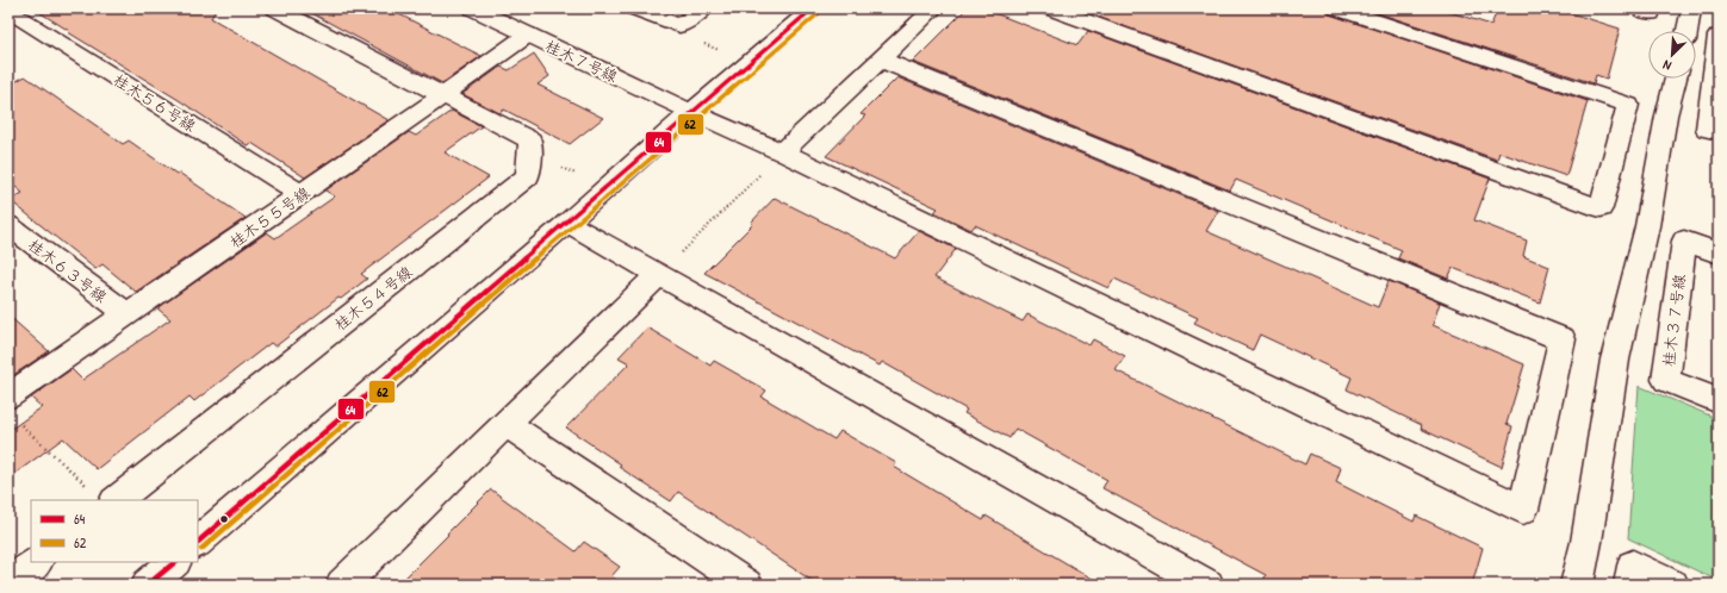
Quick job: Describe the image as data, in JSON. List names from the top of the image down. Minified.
{"streets":{"street":["桂木７号線","桂木５６号線","桂木５５号線","桂木６３号線","桂木５４号線","桂木３７号線"]},"crossings":[["桂木７号線","桂木５５号線"],["桂木５６号線","桂木５５号線"],["桂木５５号線","桂木６３号線"],["桂木５５号線","桂木５４号線"]],"lines":["transit line 64","transit line 62"],"legend":["64","62"],"north":"bottom left"}
